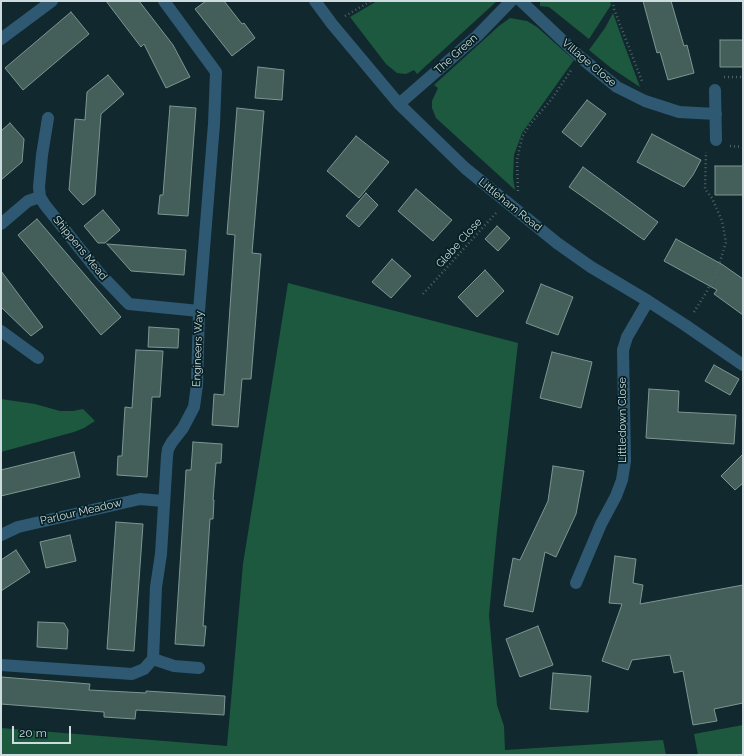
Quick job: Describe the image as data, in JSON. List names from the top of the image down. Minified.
{"streets":{"street":["The Green","Village Close","Littleham Road","Shippens Mead","Engineers Way","Littledown Close","Parlour Meadow"],"path":["Glebe Close"]},"crossings":[["The Green","Littleham Road"],["Village Close","Glebe Close"],["Littleham Road","Glebe Close"],["Littleham Road","Littledown Close"],["Shippens Mead","Engineers Way"],["Engineers Way","Parlour Meadow"]],"scale_bar":"20 m"}
